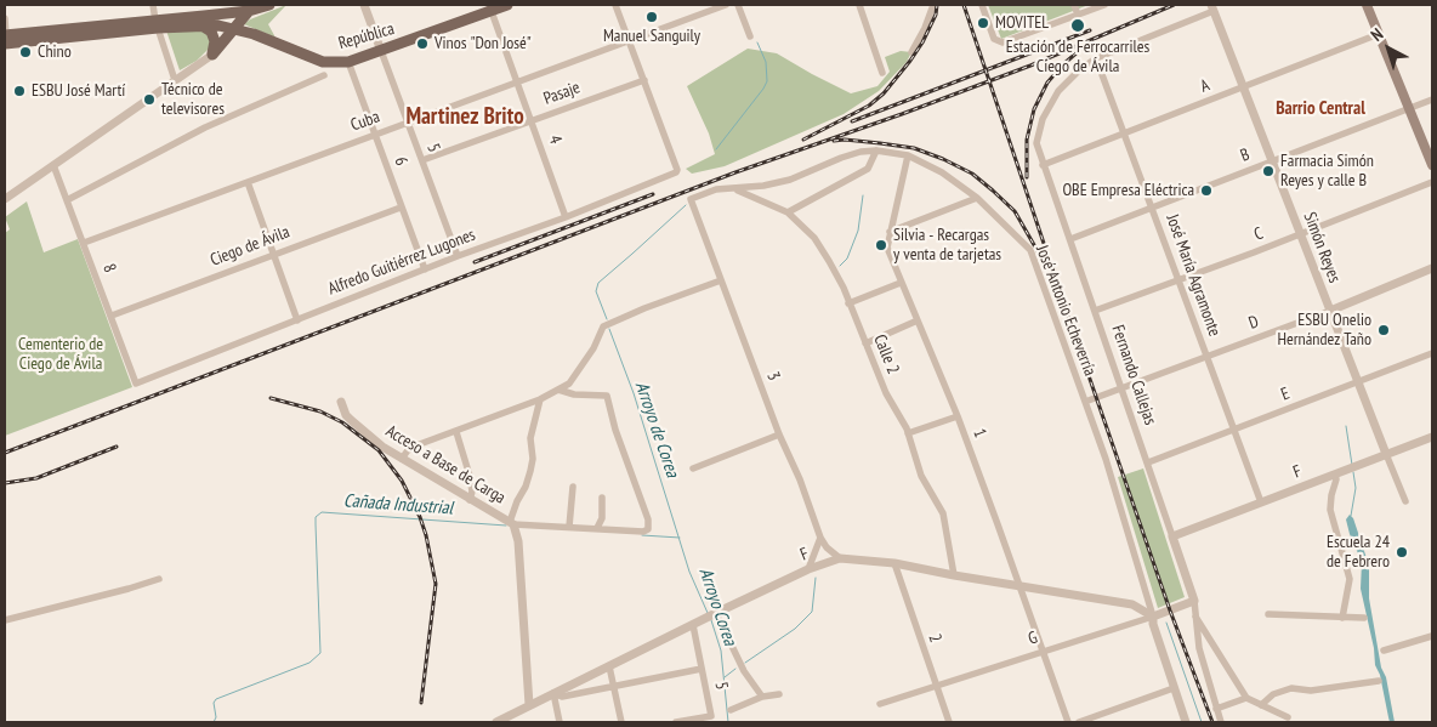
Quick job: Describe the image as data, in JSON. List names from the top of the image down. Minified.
{"streets":{"main road":["República"],"street":["A","Pasaje","Cuba","4","5","B","6","C","Ciego de Ávila","Simón Reyes","Alfredo Guitiérrez Lugones","8","José María Agramonte","José Antonio Echeverría","D","Calle 2","Fernando Callejas","3","E","1","Acceso a Base de Carga","F","2","G"]},"crossings":[["República","4"],["República","5"],["República","6"],["A","Simón Reyes"],["A","José María Agramonte"],["A","Fernando Callejas"],["Pasaje","4"],["Pasaje","5"],["Pasaje","Alfredo Guitiérrez Lugones"],["Cuba","4"],["Cuba","5"],["Cuba","6"],["Cuba","8"],["4","Alfredo Guitiérrez Lugones"],["5","Alfredo Guitiérrez Lugones"],["5","F"],["B","Simón Reyes"],["B","José María Agramonte"],["B","Fernando Callejas"],["6","Ciego de Ávila"],["6","Alfredo Guitiérrez Lugones"],["C","Simón Reyes"],["C","José María Agramonte"],["C","Fernando Callejas"],["Ciego de Ávila","8"],["Simón Reyes","D"],["Simón Reyes","Fernando Callejas"],["Simón Reyes","E"],["Simón Reyes","F"],["Alfredo Guitiérrez Lugones","8"],["José María Agramonte","D"],["José María Agramonte","Fernando Callejas"],["José María Agramonte","E"],["José María Agramonte","F"],["José Antonio Echeverría","D"],["José Antonio Echeverría","1"],["José Antonio Echeverría","F"],["José Antonio Echeverría","G"],["D","Fernando Callejas"],["Calle 2","3"],["Calle 2","F"],["Fernando Callejas","E"],["Fernando Callejas","F"],["Fernando Callejas","G"],["3","F"],["1","F"],["1","G"],["Acceso a Base de Carga","F"],["F","2"],["F","G"],["2","G"]],"districts":["Barrio Central","Martinez Brito"],"water":["Arroyo de Corea","Cañada Industrial","Arroyo Corea"],"parks":["Cementerio de Ciego de Ávila"],"places":["Manuel Sanguily","MOVITEL","Estación de Ferrocarriles Ciego de Ávila","Vinos \"Don José\"","Chino","ESBU José Martí","Técnico de televisores","Farmacia Simón Reyes y calle B","OBE Empresa Eléctrica","Silvia - Recargas y venta de tarjetas","ESBU Onelio Hernández Taño","Escuela 24 de Febrero"],"north":"top left"}
